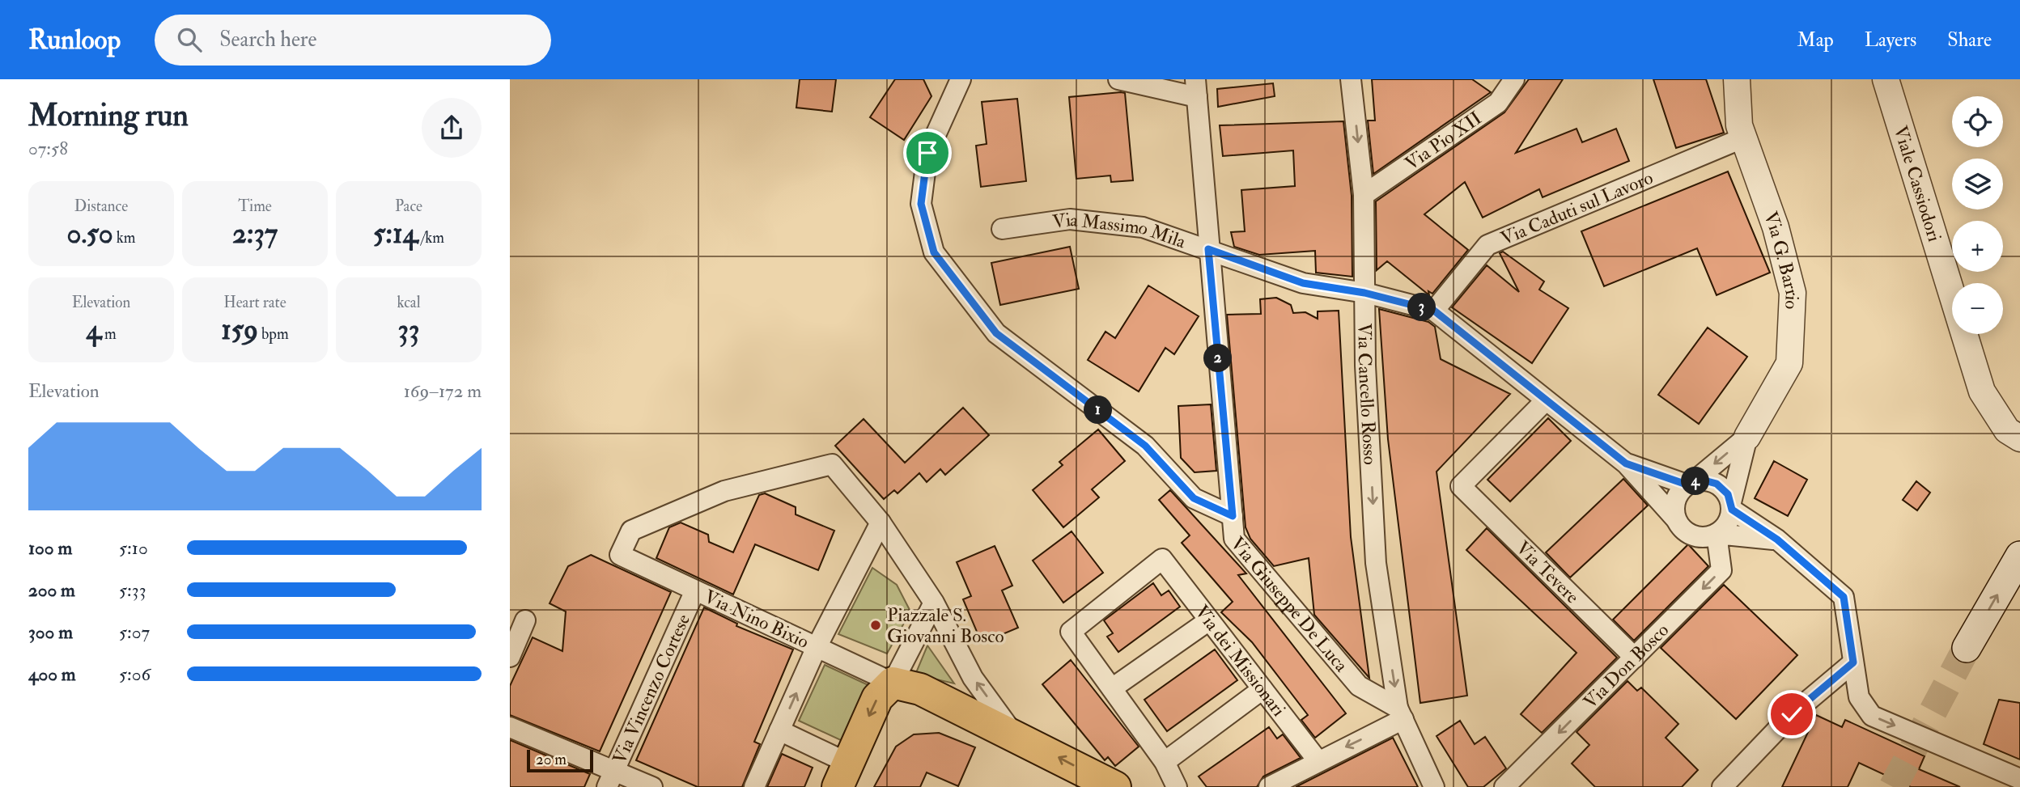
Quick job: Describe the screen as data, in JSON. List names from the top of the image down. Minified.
{"streets":{"street":["Via Pio XII","Viale Cassiodori","Via Caduti sul Lavoro","Via Massimo Mila","Via G. Barrio","Via Cancello Rosso","Via Tevere","Via Giuseppe De Luca","Via Nino Bixio","Via dei Missionari","Via Don Bosco","Via Vincenzo Cortese"]},"crossings":[["Via Pio XII","Via Cancello Rosso"],["Via Caduti sul Lavoro","Via Massimo Mila"],["Via Caduti sul Lavoro","Via G. Barrio"],["Via Massimo Mila","Via Cancello Rosso"],["Via Massimo Mila","Via Giuseppe De Luca"],["Via Cancello Rosso","Via Giuseppe De Luca"],["Via Tevere","Via Don Bosco"],["Via Nino Bixio","Via Vincenzo Cortese"]],"one_way":["Via Cancello Rosso"],"places":["Piazzale S. Giovanni Bosco"],"scale_bar":"20 m","page":{"header":"Runloop","search":"Search here","nav":["Map","Layers","Share"],"heading":["Morning run","07:58"],"map_buttons":["+","−"],"stats":[["Distance","0.50 km"],["Time","2:37"],["Pace","5:14 /km"],["Elevation","4 m"],["Heart rate","159 bpm"],["kcal","33"]],"pins":["3","2","1","4"],"chart":["Elevation","169–172 m"],"list":[{"name":"100 m","note":"5:10"},{"name":"200 m","note":"5:33"},{"name":"300 m","note":"5:07"},{"name":"400 m","note":"5:06"}],"scale":"20 m"}}
